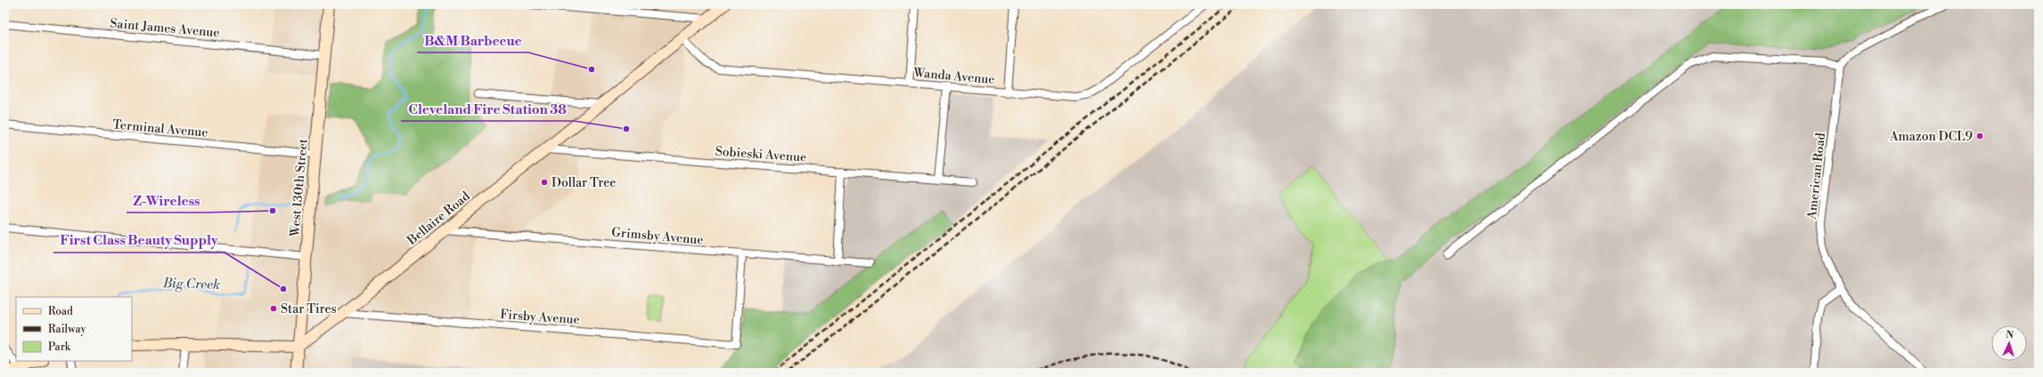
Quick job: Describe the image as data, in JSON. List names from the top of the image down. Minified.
{"streets":{"street":["Saint James Avenue","Wanda Avenue","Terminal Avenue","Sobieski Avenue","American Road","West 130th Street","Bellaire Road","Grimsby Avenue","Firsby Avenue"]},"crossings":[["Saint James Avenue","West 130th Street"],["Wanda Avenue","Bellaire Road"],["Terminal Avenue","West 130th Street"],["Sobieski Avenue","Bellaire Road"],["West 130th Street","Bellaire Road"],["Bellaire Road","Grimsby Avenue"],["Bellaire Road","Firsby Avenue"],["Grimsby Avenue","Firsby Avenue"]],"water":["Big Creek"],"places":["B&M Barbecue","Cleveland Fire Station 38","Amazon DCL9","Dollar Tree","Z-Wireless","First Class Beauty Supply","Star Tires"],"legend":["Road","Railway","Park"],"north":"top"}
